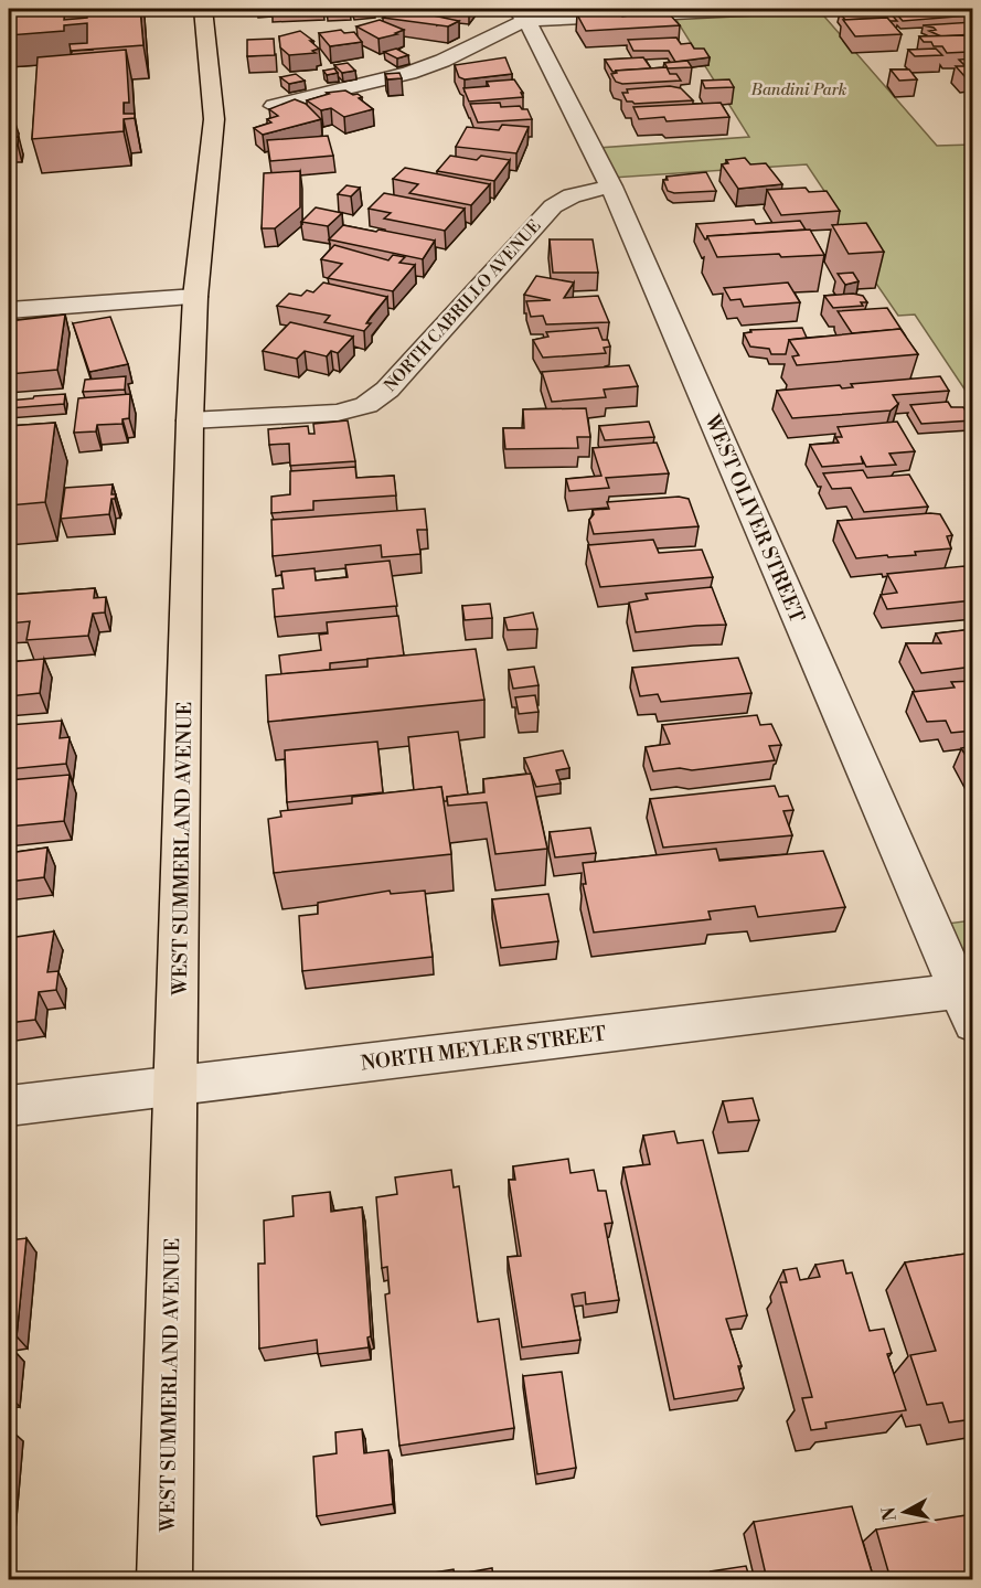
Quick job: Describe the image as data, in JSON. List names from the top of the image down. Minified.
{"streets":{"main road":["WEST SUMMERLAND AVENUE"],"street":["NORTH CABRILLO AVENUE","WEST OLIVER STREET","NORTH MEYLER STREET"]},"crossings":[["NORTH CABRILLO AVENUE","WEST OLIVER STREET"],["NORTH CABRILLO AVENUE","WEST SUMMERLAND AVENUE"],["WEST OLIVER STREET","NORTH MEYLER STREET"],["WEST SUMMERLAND AVENUE","NORTH MEYLER STREET"]],"parks":["Bandini Park"],"north":"left"}
